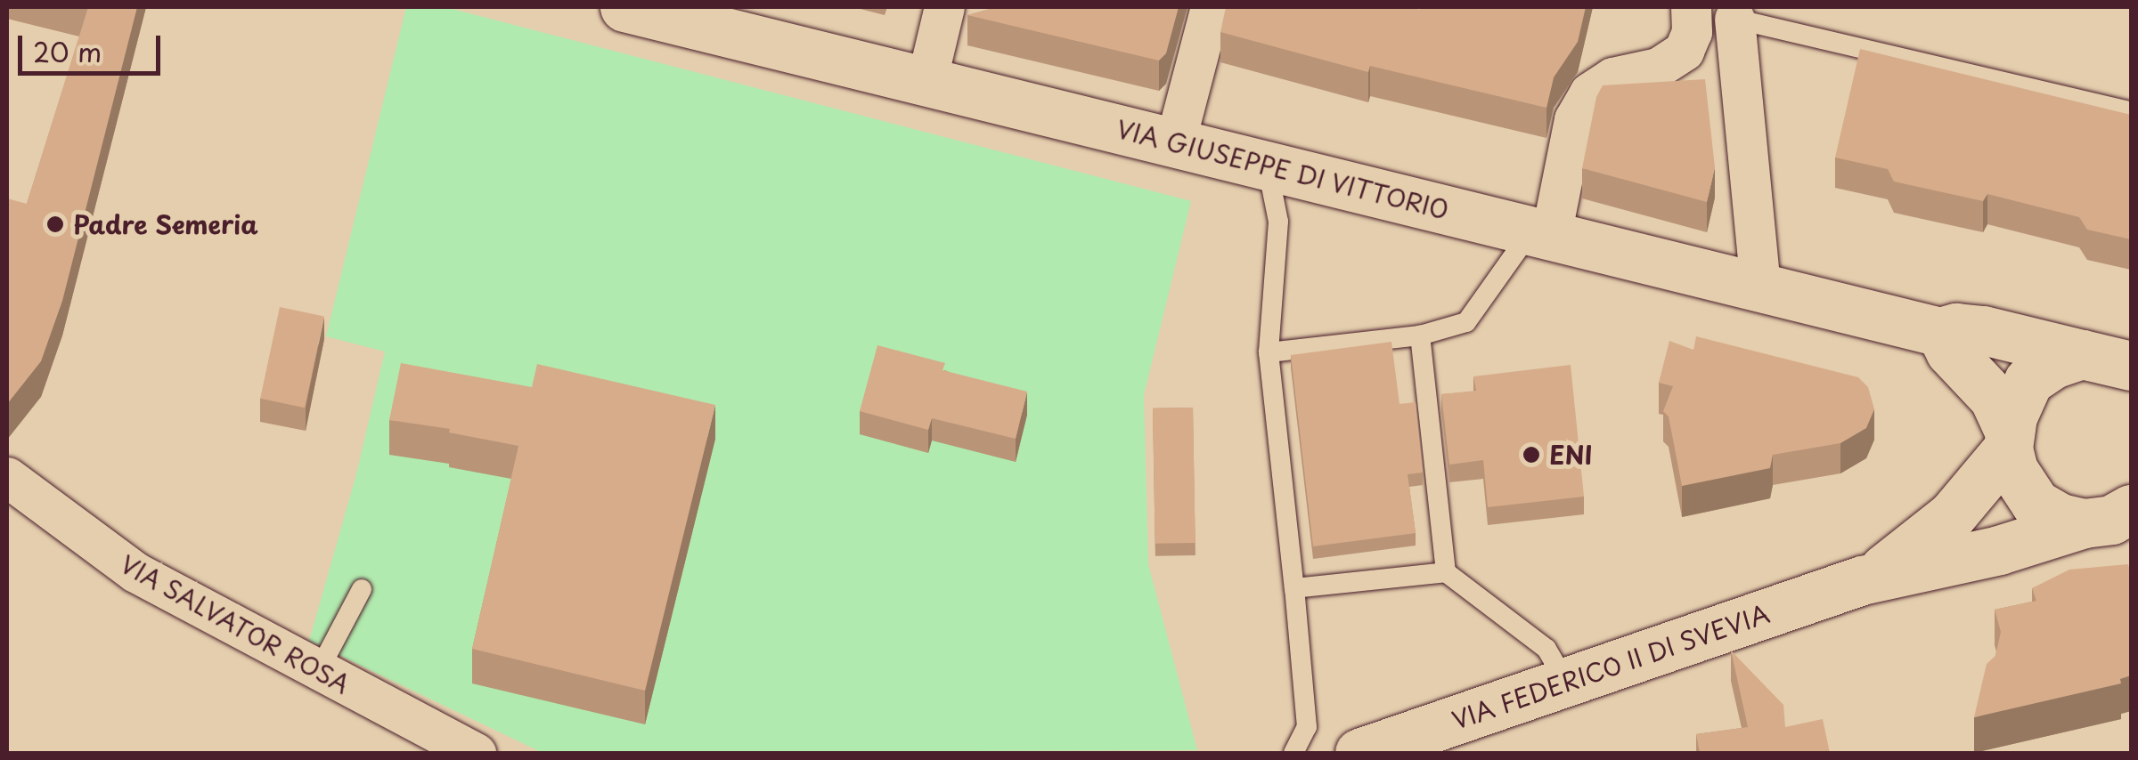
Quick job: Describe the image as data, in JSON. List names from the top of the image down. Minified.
{"streets":{"main road":["VIA GIUSEPPE DI VITTORIO","VIA FEDERICO II DI SVEVIA"],"street":["VIA SALVATOR ROSA"]},"crossings":[["VIA GIUSEPPE DI VITTORIO","VIA FEDERICO II DI SVEVIA"]],"places":["Padre Semeria","ENI"],"scale_bar":"20 m"}
